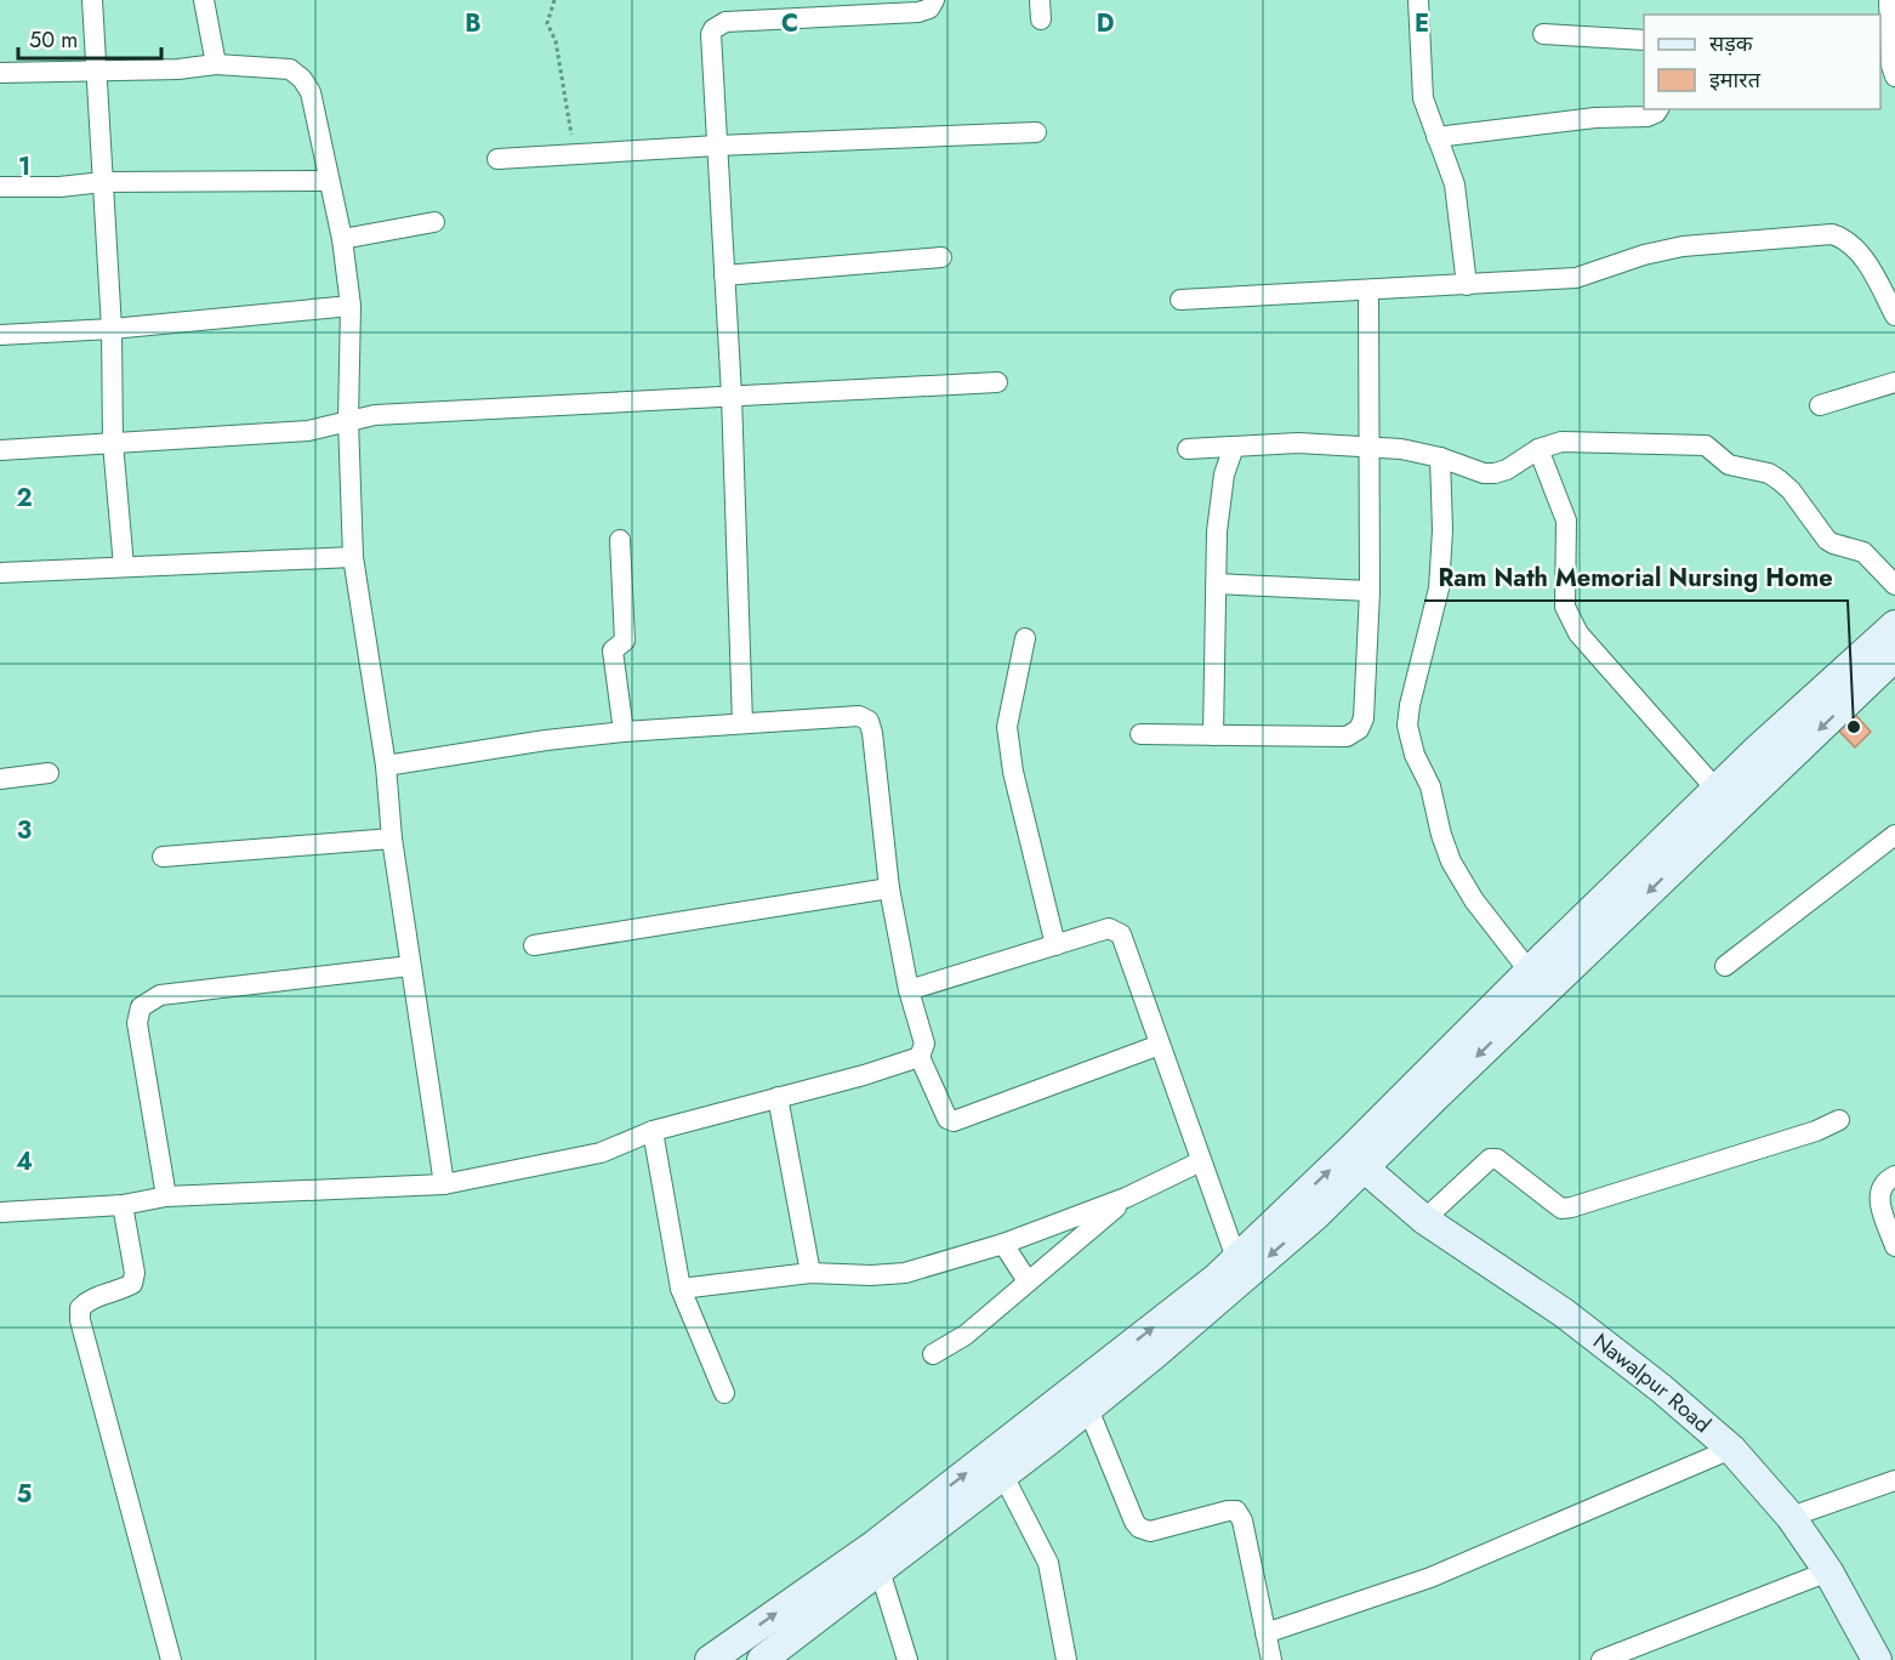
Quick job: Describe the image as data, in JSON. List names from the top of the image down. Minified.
{"streets":{"street":["Nawalpur Road"]},"places":["Ram Nath Memorial Nursing Home"],"legend":["सड़क","इमारत"],"scale_bar":"50 m","grid":{"columns":["B","C","D","E"],"rows":["1","2","3","4","5"]}}
